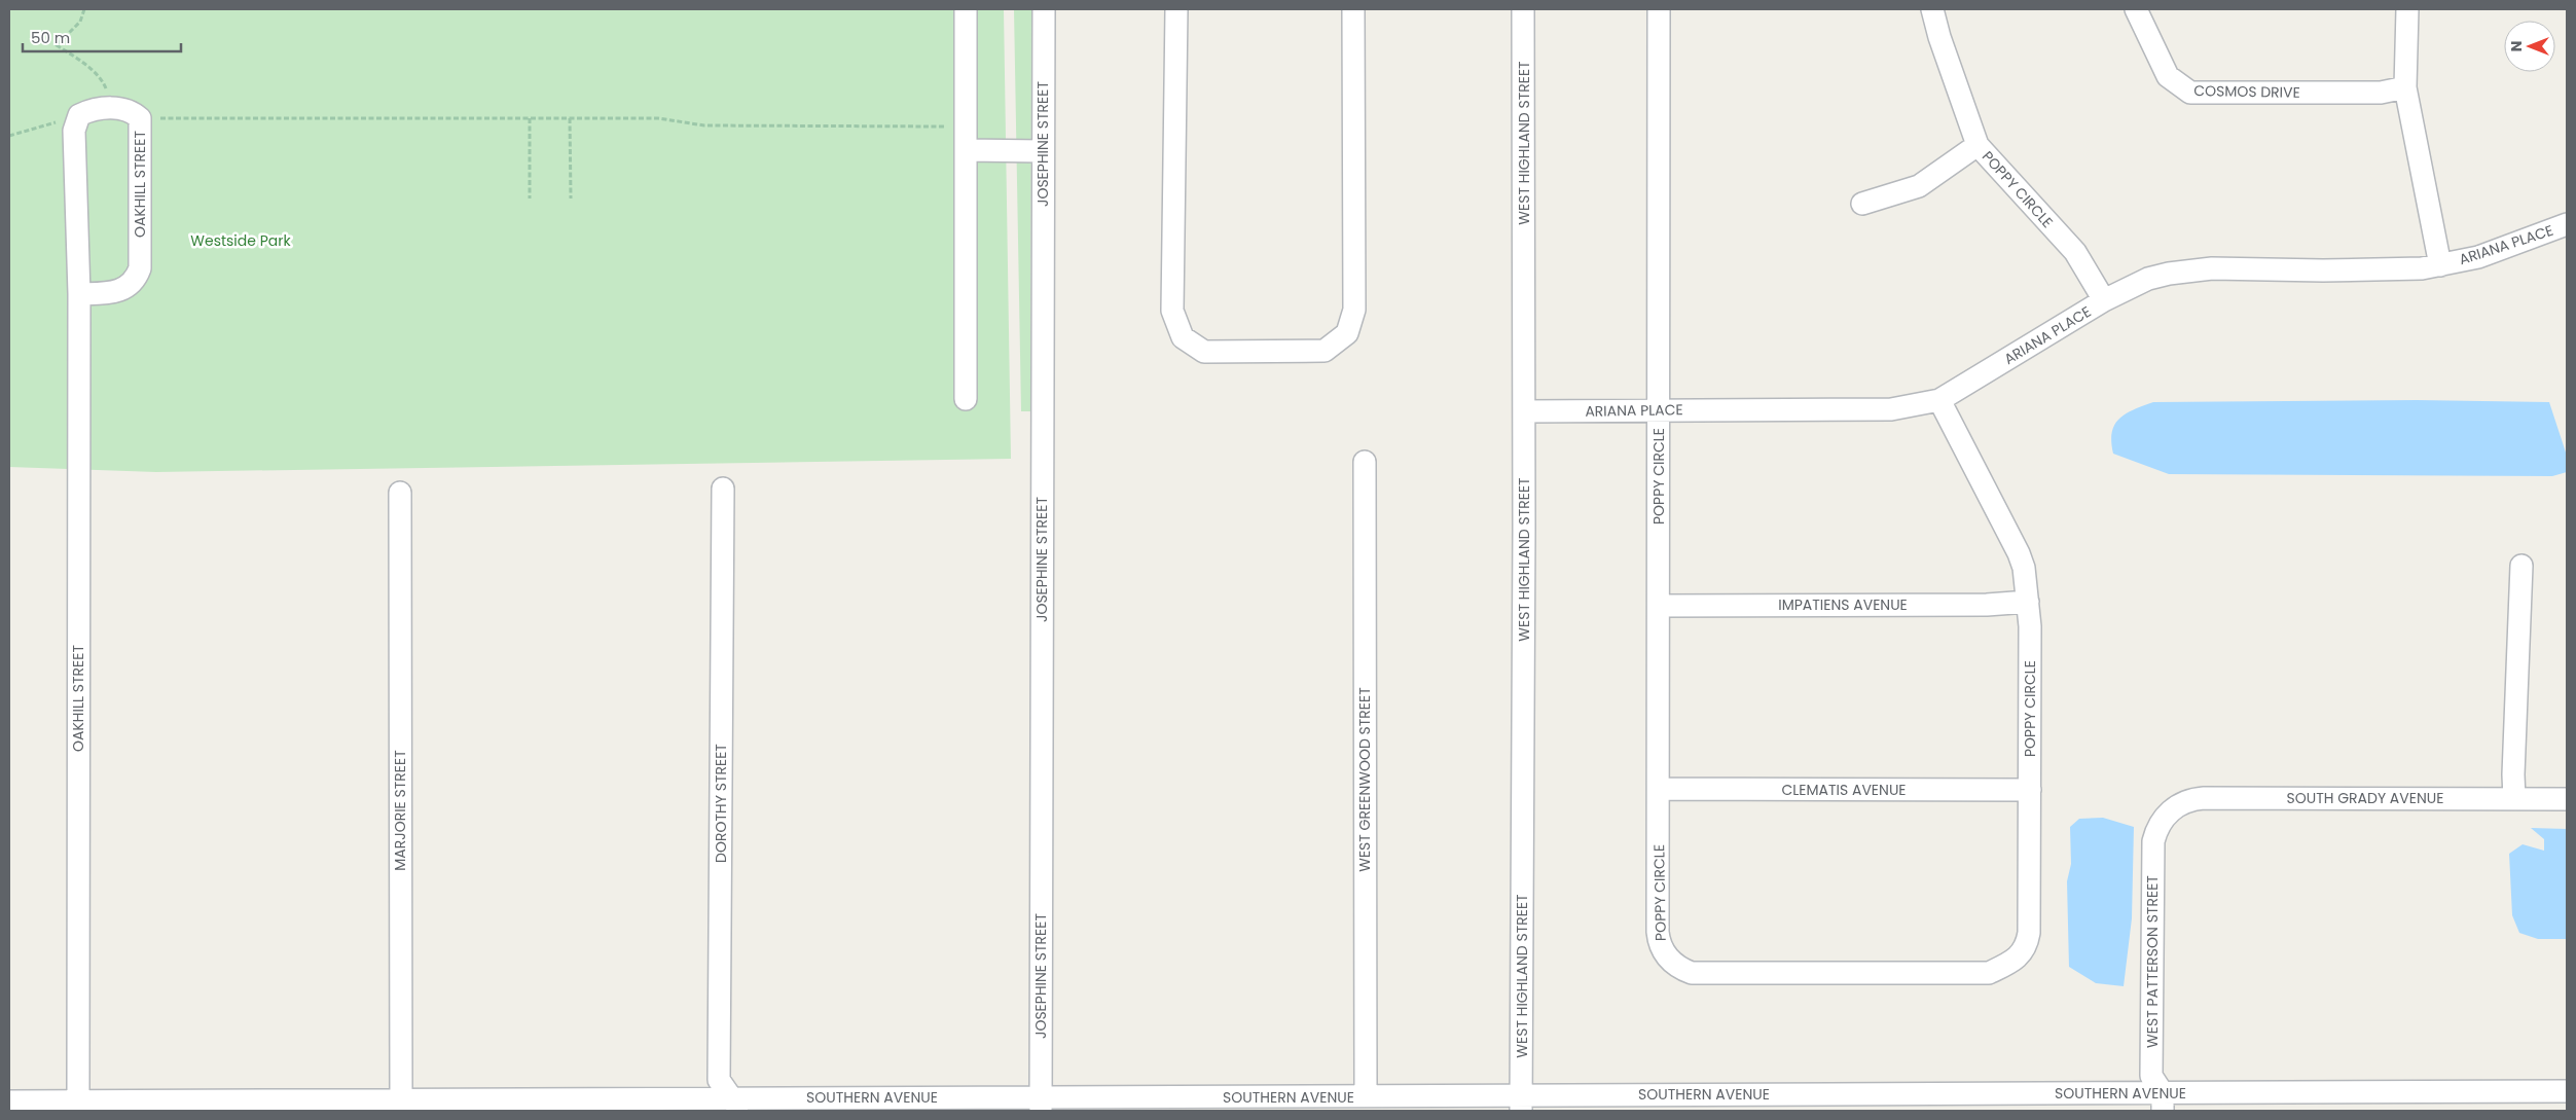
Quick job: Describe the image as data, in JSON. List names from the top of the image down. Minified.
{"streets":{"street":["COSMOS DRIVE","WEST HIGHLAND STREET","JOSEPHINE STREET","OAKHILL STREET","POPPY CIRCLE","ARIANA PLACE","IMPATIENS AVENUE","WEST GREENWOOD STREET","CLEMATIS AVENUE","SOUTH GRADY AVENUE","DOROTHY STREET","MARJORIE STREET","WEST PATTERSON STREET","SOUTHERN AVENUE"]},"crossings":[["WEST HIGHLAND STREET","ARIANA PLACE"],["WEST HIGHLAND STREET","SOUTHERN AVENUE"],["JOSEPHINE STREET","SOUTHERN AVENUE"],["OAKHILL STREET","SOUTHERN AVENUE"],["POPPY CIRCLE","ARIANA PLACE"],["POPPY CIRCLE","IMPATIENS AVENUE"],["POPPY CIRCLE","CLEMATIS AVENUE"],["WEST GREENWOOD STREET","SOUTHERN AVENUE"],["SOUTH GRADY AVENUE","WEST PATTERSON STREET"],["DOROTHY STREET","SOUTHERN AVENUE"],["MARJORIE STREET","SOUTHERN AVENUE"],["WEST PATTERSON STREET","SOUTHERN AVENUE"]],"parks":["Westside Park"],"scale_bar":"50 m","north":"left"}
